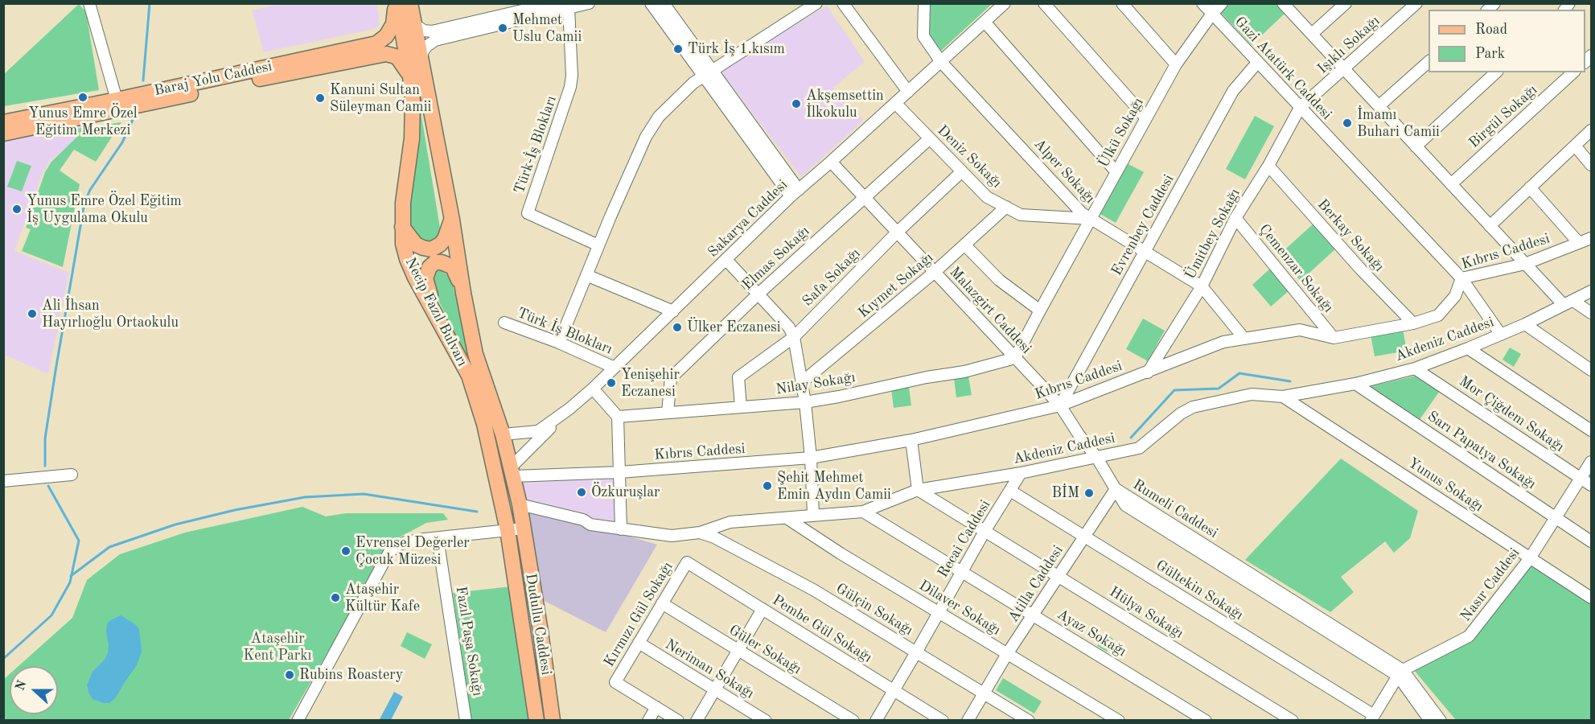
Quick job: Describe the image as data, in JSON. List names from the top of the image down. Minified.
{"streets":{"main road":["Baraj Yolu Caddesi","Necip Fazıl Bulvarı","Dudullu Caddesi"],"street":["Işıklı Sokağı","Gazi Atatürk Caddesi","Birgül Sokağı","Ülkü Sokağı","Türk-İş Blokları","Deniz Sokağı","Alper Sokağı","Sakarya Caddesi","Evrenbey Caddesi","Ümitbey Sokağı","Berkay Sokağı","Kıbrıs Caddesi","Elmas Sokağı","Çemenzar Sokağı","Safa Sokağı","Kıymet Sokağı","Malazgirt Caddesi","Türk İş Blokları","Akdeniz Caddesi","Nilay Sokağı","Mor Çiğdem Sokağı","Sarı Papatya Sokağı","Yunus Sokağı","Rumeli Caddesi","Recai Caddesi","Atilla Caddesi","Nasır Caddesi","Gültekin Sokağı","Dilaver Sokağı","Gülçin Sokağı","Hülya Sokağı","Kırmızı Gül Sokağı","Pembe Gül Sokağı","Ayaz Sokağı","Fazıl Paşa Sokağı","Güler Sokağı","Neriman Sokağı"]},"crossings":[["Işıklı Sokağı","Gazi Atatürk Caddesi"],["Işıklı Sokağı","Ümitbey Sokağı"],["Gazi Atatürk Caddesi","Ülkü Sokağı"],["Gazi Atatürk Caddesi","Evrenbey Caddesi"],["Gazi Atatürk Caddesi","Ümitbey Sokağı"],["Gazi Atatürk Caddesi","Kıbrıs Caddesi"],["Gazi Atatürk Caddesi","Akdeniz Caddesi"],["Baraj Yolu Caddesi","Necip Fazıl Bulvarı"],["Ülkü Sokağı","Deniz Sokağı"],["Ülkü Sokağı","Alper Sokağı"],["Ülkü Sokağı","Malazgirt Caddesi"],["Ülkü Sokağı","Nilay Sokağı"],["Deniz Sokağı","Alper Sokağı"],["Deniz Sokağı","Sakarya Caddesi"],["Deniz Sokağı","Elmas Sokağı"],["Deniz Sokağı","Safa Sokağı"],["Deniz Sokağı","Kıymet Sokağı"],["Alper Sokağı","Sakarya Caddesi"],["Alper Sokağı","Evrenbey Caddesi"],["Alper Sokağı","Ümitbey Sokağı"],["Alper Sokağı","Kıbrıs Caddesi"],["Sakarya Caddesi","Malazgirt Caddesi"],["Sakarya Caddesi","Necip Fazıl Bulvarı"],["Sakarya Caddesi","Türk İş Blokları"],["Evrenbey Caddesi","Kıbrıs Caddesi"],["Evrenbey Caddesi","Malazgirt Caddesi"],["Ümitbey Sokağı","Berkay Sokağı"],["Ümitbey Sokağı","Kıbrıs Caddesi"],["Ümitbey Sokağı","Çemenzar Sokağı"],["Berkay Sokağı","Kıbrıs Caddesi"],["Kıbrıs Caddesi","Çemenzar Sokağı"],["Kıbrıs Caddesi","Malazgirt Caddesi"],["Kıbrıs Caddesi","Necip Fazıl Bulvarı"],["Elmas Sokağı","Malazgirt Caddesi"],["Elmas Sokağı","Nilay Sokağı"],["Safa Sokağı","Malazgirt Caddesi"],["Safa Sokağı","Nilay Sokağı"],["Kıymet Sokağı","Malazgirt Caddesi"],["Malazgirt Caddesi","Akdeniz Caddesi"],["Malazgirt Caddesi","Nilay Sokağı"],["Malazgirt Caddesi","Rumeli Caddesi"],["Malazgirt Caddesi","Atilla Caddesi"],["Necip Fazıl Bulvarı","Akdeniz Caddesi"],["Necip Fazıl Bulvarı","Dudullu Caddesi"],["Akdeniz Caddesi","Mor Çiğdem Sokağı"],["Akdeniz Caddesi","Sarı Papatya Sokağı"],["Akdeniz Caddesi","Yunus Sokağı"],["Akdeniz Caddesi","Recai Caddesi"],["Akdeniz Caddesi","Dilaver Sokağı"],["Akdeniz Caddesi","Gülçin Sokağı"],["Mor Çiğdem Sokağı","Nasır Caddesi"],["Sarı Papatya Sokağı","Nasır Caddesi"],["Yunus Sokağı","Nasır Caddesi"],["Rumeli Caddesi","Atilla Caddesi"],["Rumeli Caddesi","Nasır Caddesi"],["Recai Caddesi","Gültekin Sokağı"],["Recai Caddesi","Dilaver Sokağı"],["Recai Caddesi","Gülçin Sokağı"],["Recai Caddesi","Hülya Sokağı"],["Recai Caddesi","Pembe Gül Sokağı"],["Recai Caddesi","Ayaz Sokağı"],["Atilla Caddesi","Gültekin Sokağı"],["Atilla Caddesi","Dilaver Sokağı"],["Atilla Caddesi","Gülçin Sokağı"],["Atilla Caddesi","Hülya Sokağı"],["Atilla Caddesi","Ayaz Sokağı"],["Kırmızı Gül Sokağı","Pembe Gül Sokağı"],["Kırmızı Gül Sokağı","Güler Sokağı"],["Kırmızı Gül Sokağı","Neriman Sokağı"]],"parks":["Ataşehir Kent Parkı"],"places":["Mehmet Uslu Camii","Türk İş 1.kısım","Yunus Emre Özel Eğitim Merkezi","Kanuni Sultan Süleyman Camii","Akşemsettin İlkokulu","İmamı Buhari Camii","Yunus Emre Özel Eğitim İş Uygulama Okulu","Ali İhsan Hayırlıoğlu Ortaokulu","Ülker Eczanesi","Yenişehir Eczanesi","Şehit Mehmet Emin Aydın Camii","Özkuruşlar","BİM","Evrensel Değerler Çocuk Müzesi","Ataşehir Kültür Kafe","Rubins Roastery"],"legend":["Road","Park"],"north":"left"}
